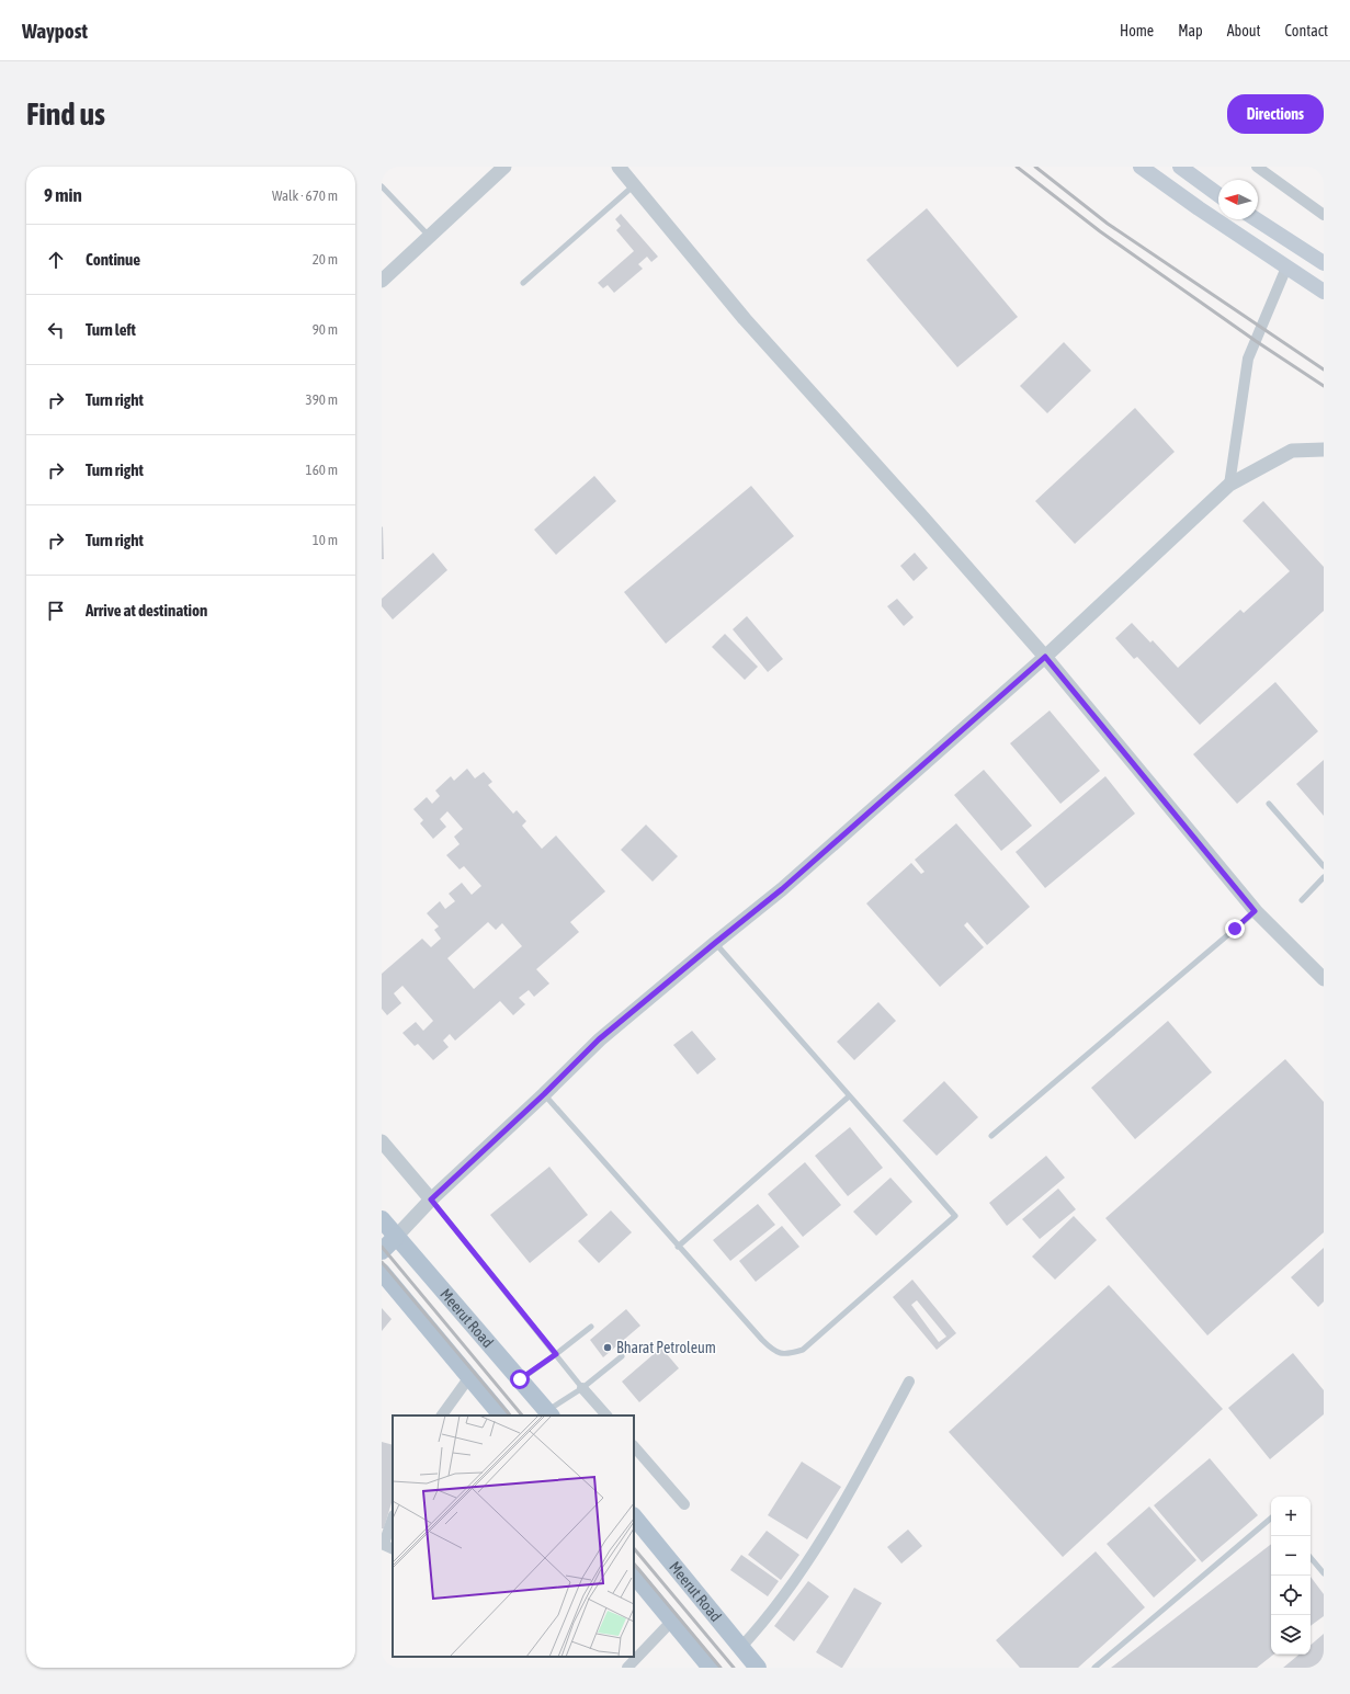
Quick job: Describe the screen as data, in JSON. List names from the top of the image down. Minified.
{"streets":{"main road":["Meerut Road"]},"places":["Bharat Petroleum"],"north":"left","page":{"header":"Waypost","nav":["Home","Map","About","Contact"],"buttons":"Directions","title":"Find us","heading":["9 min","Walk · 670 m"],"list":[["Continue","20 m"],["Turn left","90 m"],["Turn right","390 m"],["Turn right","160 m"],["Turn right","10 m"],"Arrive at destination"],"map_buttons":["+","−"]}}
